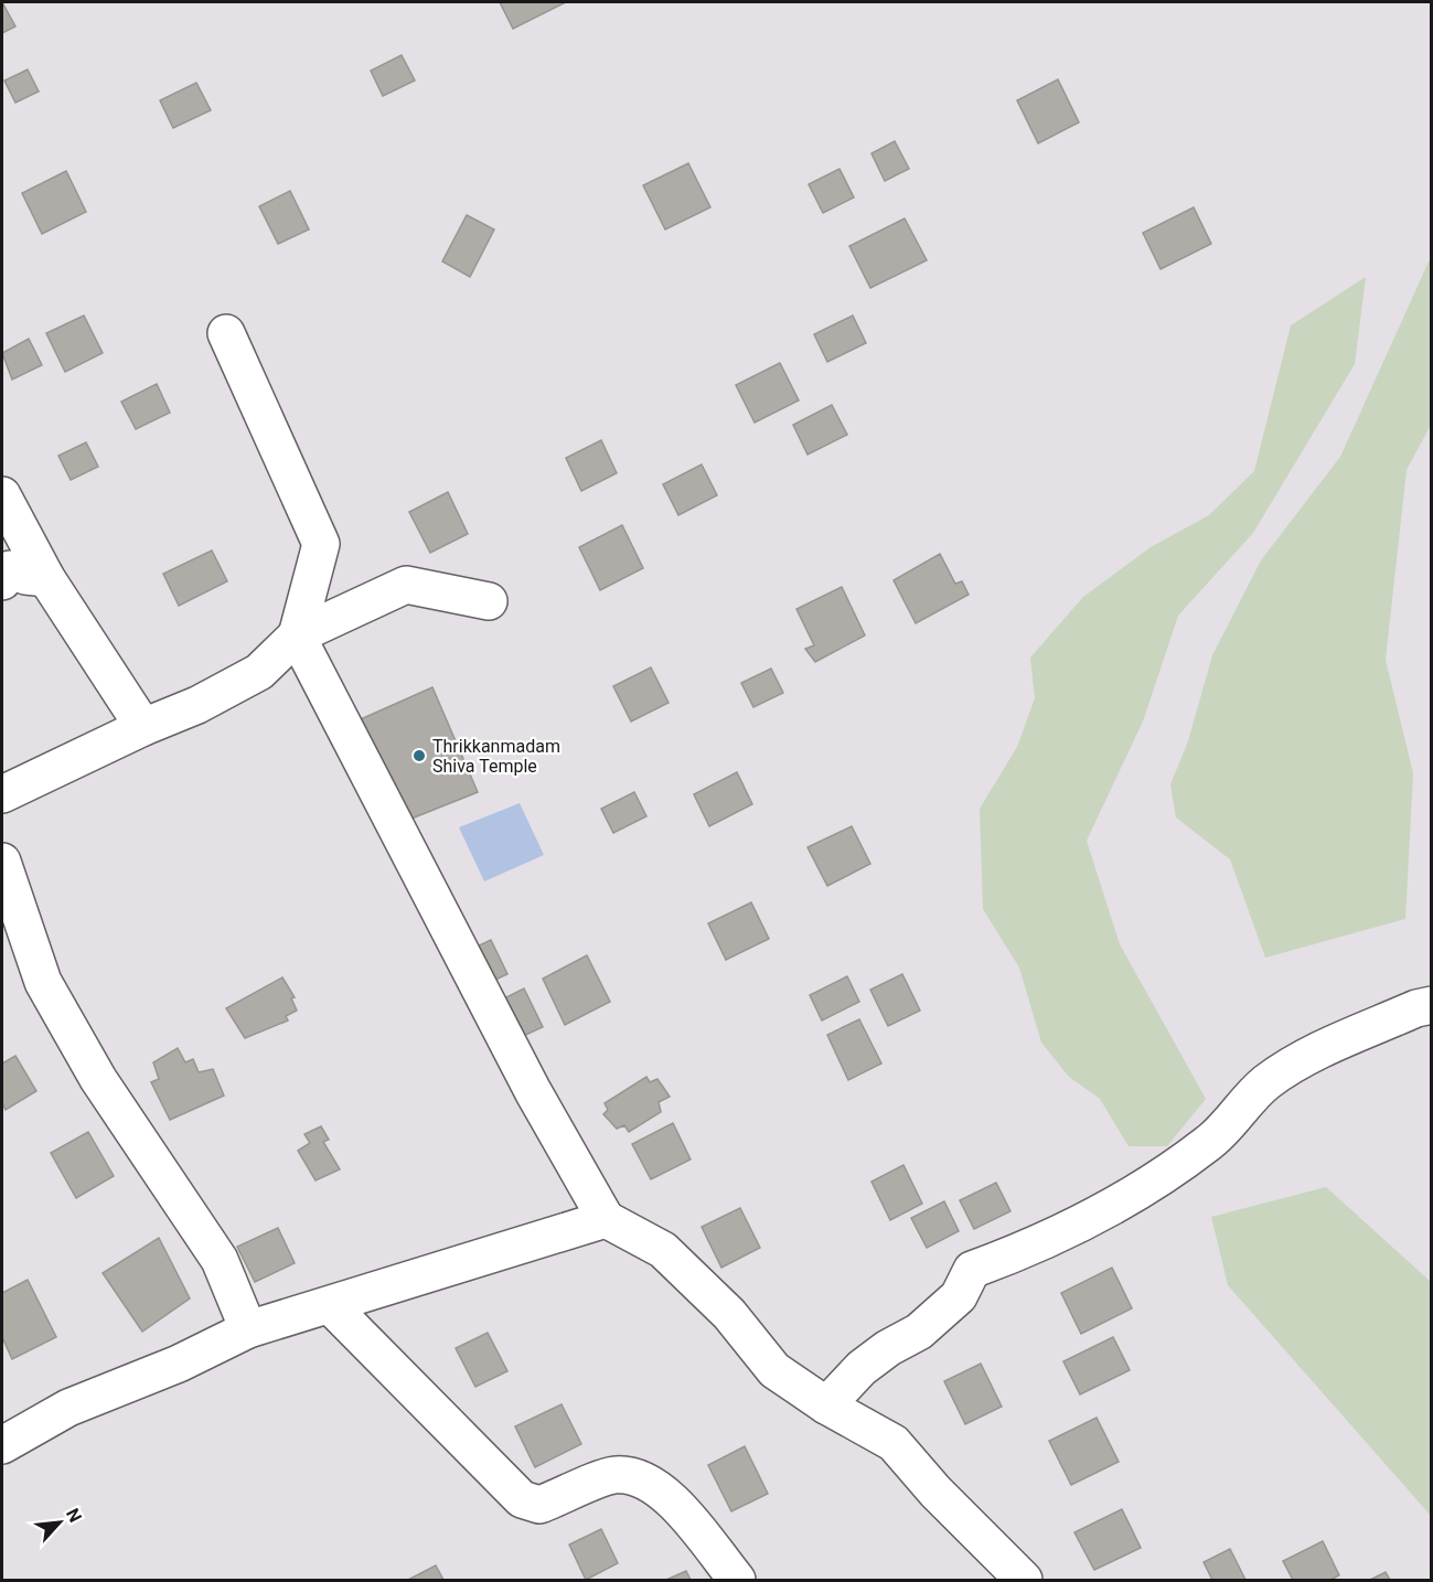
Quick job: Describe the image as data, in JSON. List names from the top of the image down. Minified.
{"places":["Thrikkanmadam Shiva Temple"],"north":"top right"}
